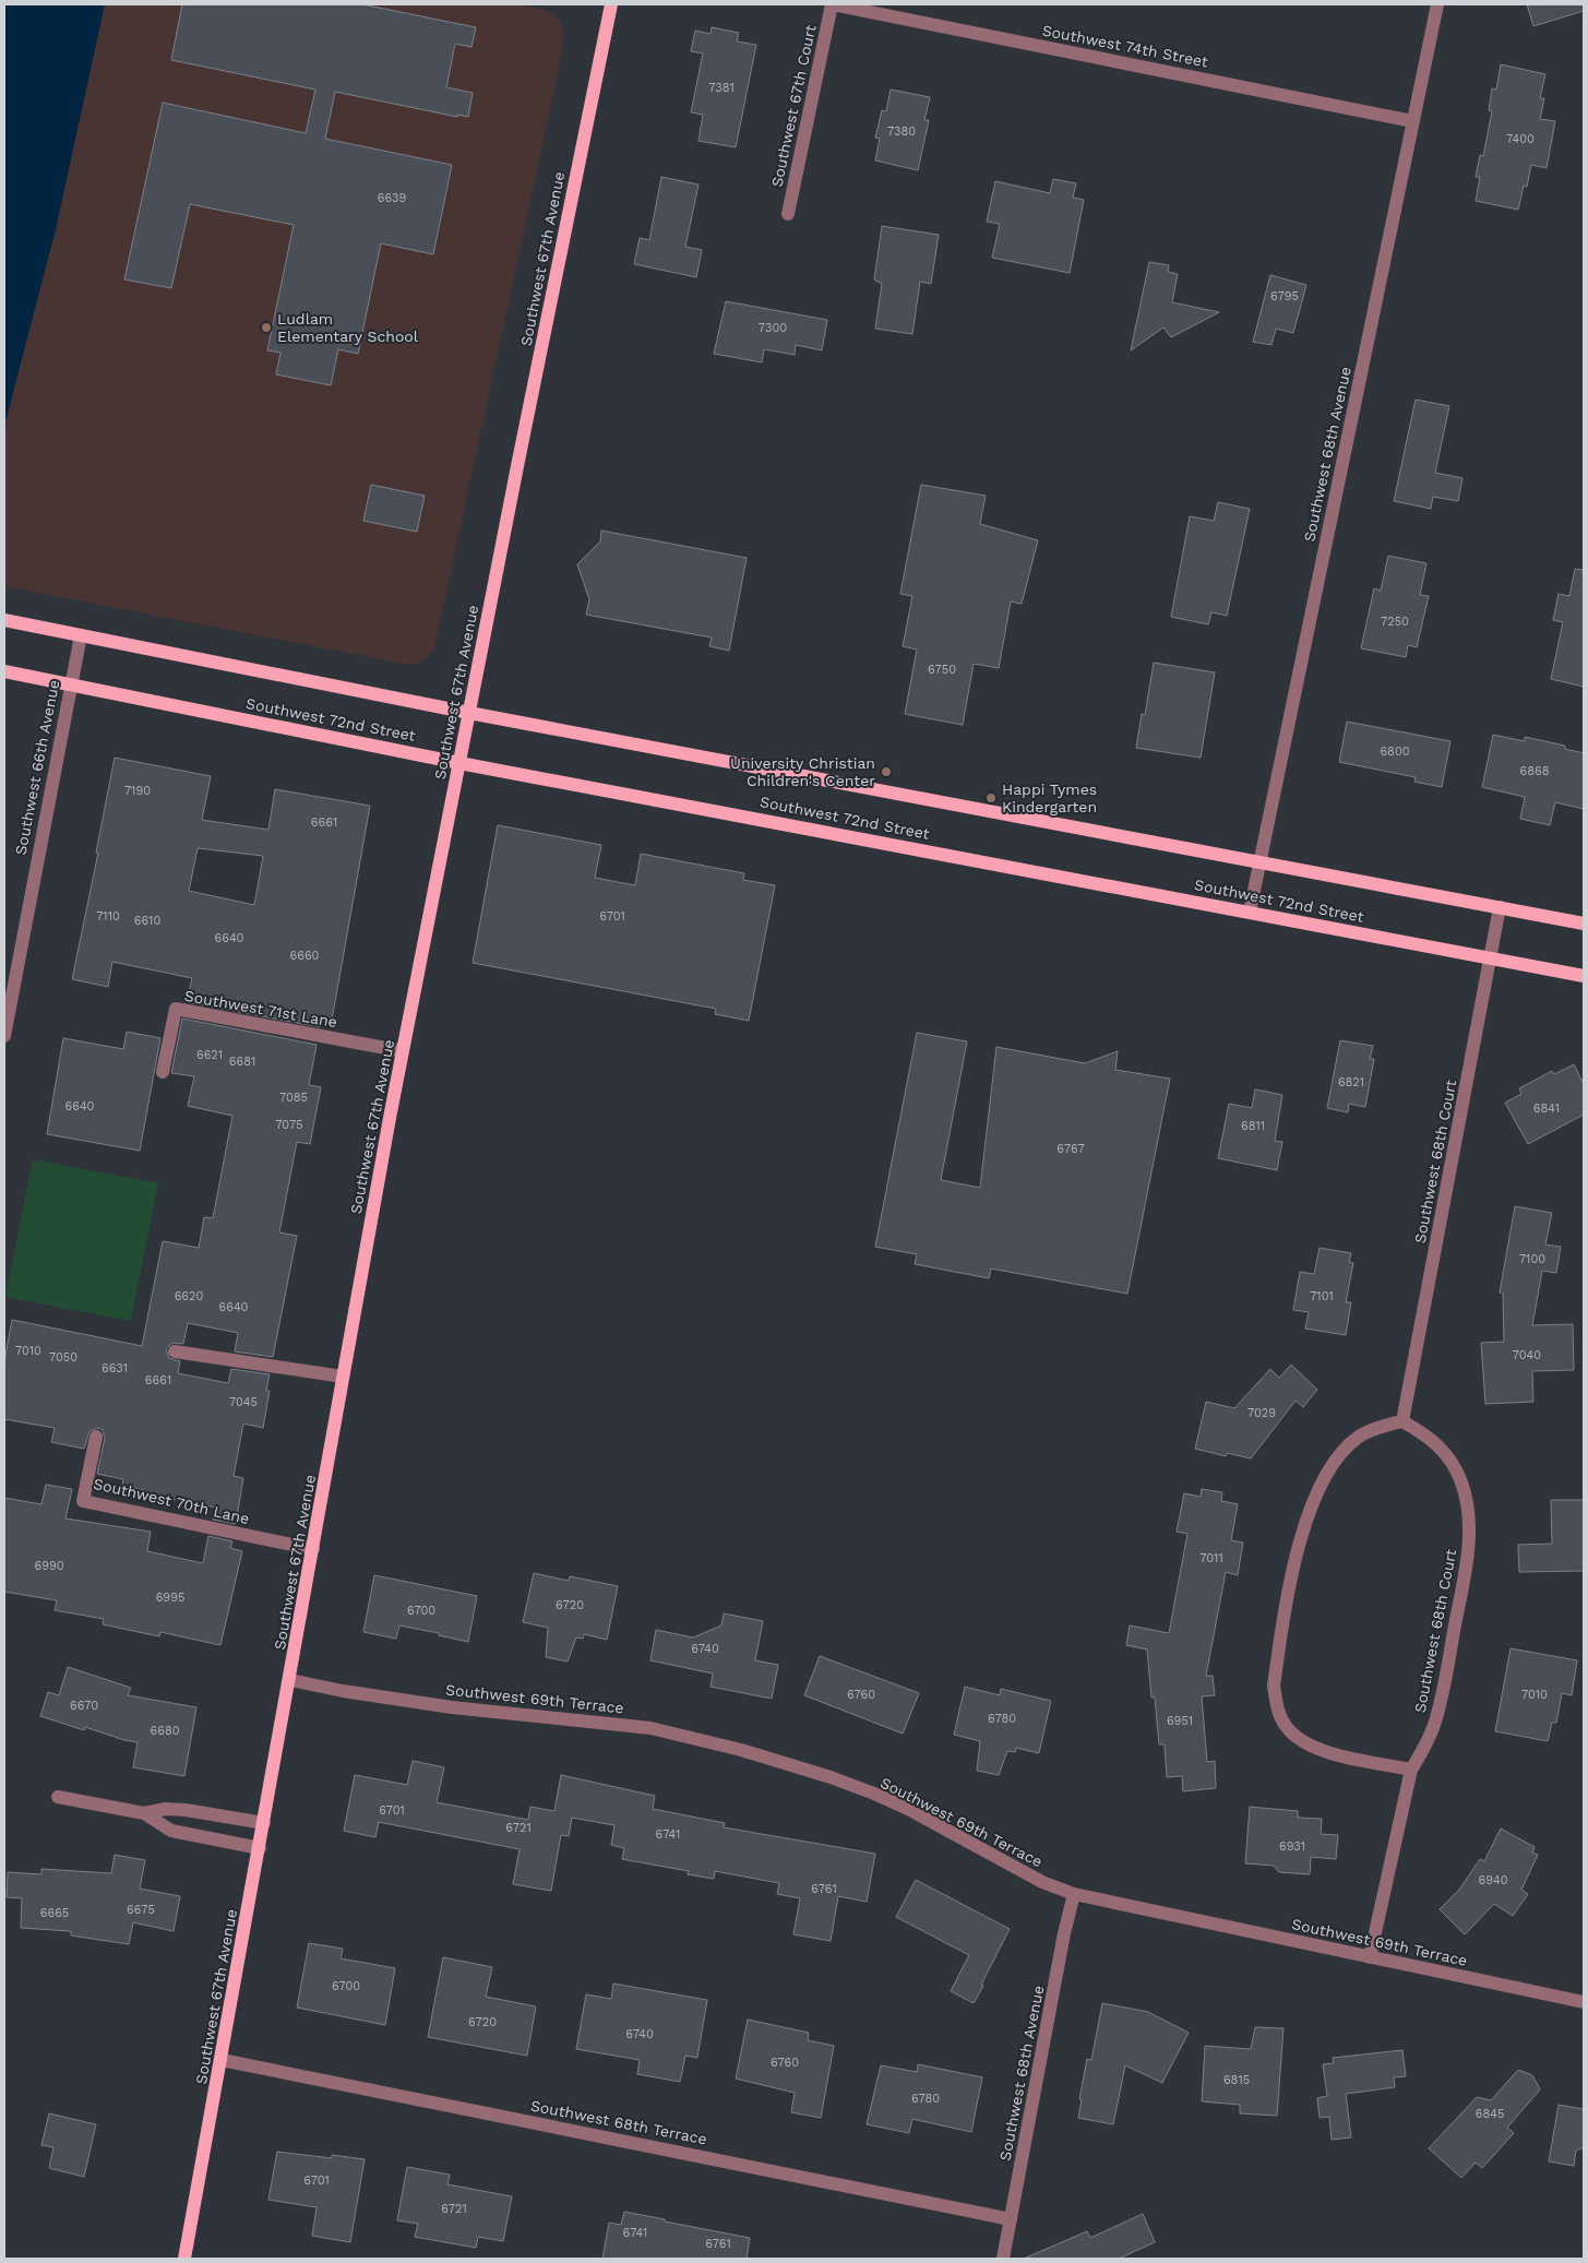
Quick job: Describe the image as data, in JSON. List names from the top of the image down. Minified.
{"streets":{"main road":["Southwest 67th Avenue","Southwest 72nd Street"],"street":["Southwest 74th Street","Southwest 67th Court","Southwest 68th Avenue","Southwest 66th Avenue","Southwest 71st Lane","Southwest 68th Court","Southwest 70th Lane","Southwest 69th Terrace","Southwest 68th Terrace"]},"crossings":[["Southwest 74th Street","Southwest 67th Court"],["Southwest 74th Street","Southwest 68th Avenue"],["Southwest 67th Avenue","Southwest 72nd Street"],["Southwest 67th Avenue","Southwest 71st Lane"],["Southwest 67th Avenue","Southwest 70th Lane"],["Southwest 67th Avenue","Southwest 69th Terrace"],["Southwest 67th Avenue","Southwest 68th Terrace"],["Southwest 68th Avenue","Southwest 72nd Street"],["Southwest 68th Avenue","Southwest 69th Terrace"],["Southwest 68th Avenue","Southwest 68th Terrace"],["Southwest 72nd Street","Southwest 66th Avenue"],["Southwest 72nd Street","Southwest 68th Court"],["Southwest 68th Court","Southwest 69th Terrace"]],"places":["Ludlam Elementary School","University Christian Children's Center","Happi Tymes Kindergarten"],"house_numbers":["7381","7380","7400","6639","6795","7300","7250","6750","6800","6868","7190","6661","7110","6701","6610","6640","6660","6621","6681","6821","7085","6640","6841","7075","6811","6767","7100","6620","7101","6640","7010","7040","7050","6631","6661","7045","7029","7011","6990","6995","6720","6700","6740","6760","7010","6670","6780","6951","6680","6701","6721","6741","6931","6940","6761","6675","6665","6700","6720","6740","6760","6815","6780","6845","6701","6721","6741","6761"]}
